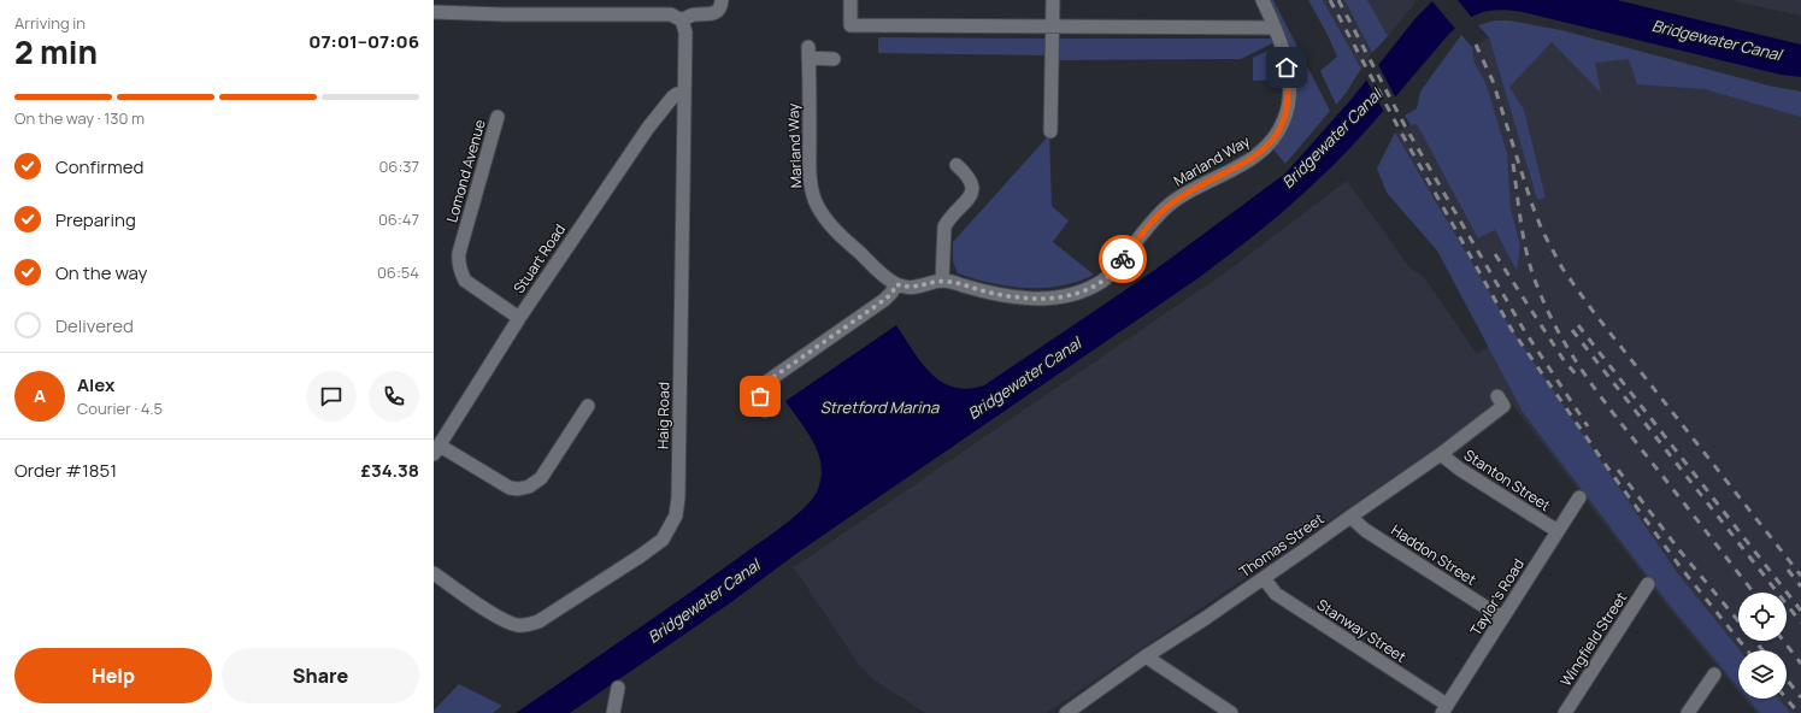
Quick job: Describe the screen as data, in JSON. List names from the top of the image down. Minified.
{"streets":{"street":["Marland Way","Lomond Avenue","Stuart Road","Haig Road","Stanton Street","Thomas Street","Haddon Street","Taylor's Road","Stanway Street","Wingfield Street"]},"crossings":[["Lomond Avenue","Stuart Road"],["Stuart Road","Haig Road"],["Stanton Street","Thomas Street"],["Stanton Street","Taylor's Road"],["Thomas Street","Haddon Street"],["Thomas Street","Stanway Street"],["Haddon Street","Taylor's Road"],["Taylor's Road","Stanway Street"]],"water":["Bridgewater Canal","Stretford Marina"],"page":{"heading":["2 min","Arriving in","07:01–07:06"],"panel":["Alex","Courier · 4.5","Order #1851","£34.38"],"bar":"On the way · 130 m","list":[["Confirmed","06:37"],["Preparing","06:47"],["On the way","06:54"],"Delivered"],"round":"A","buttons":["Help","Share"]}}
